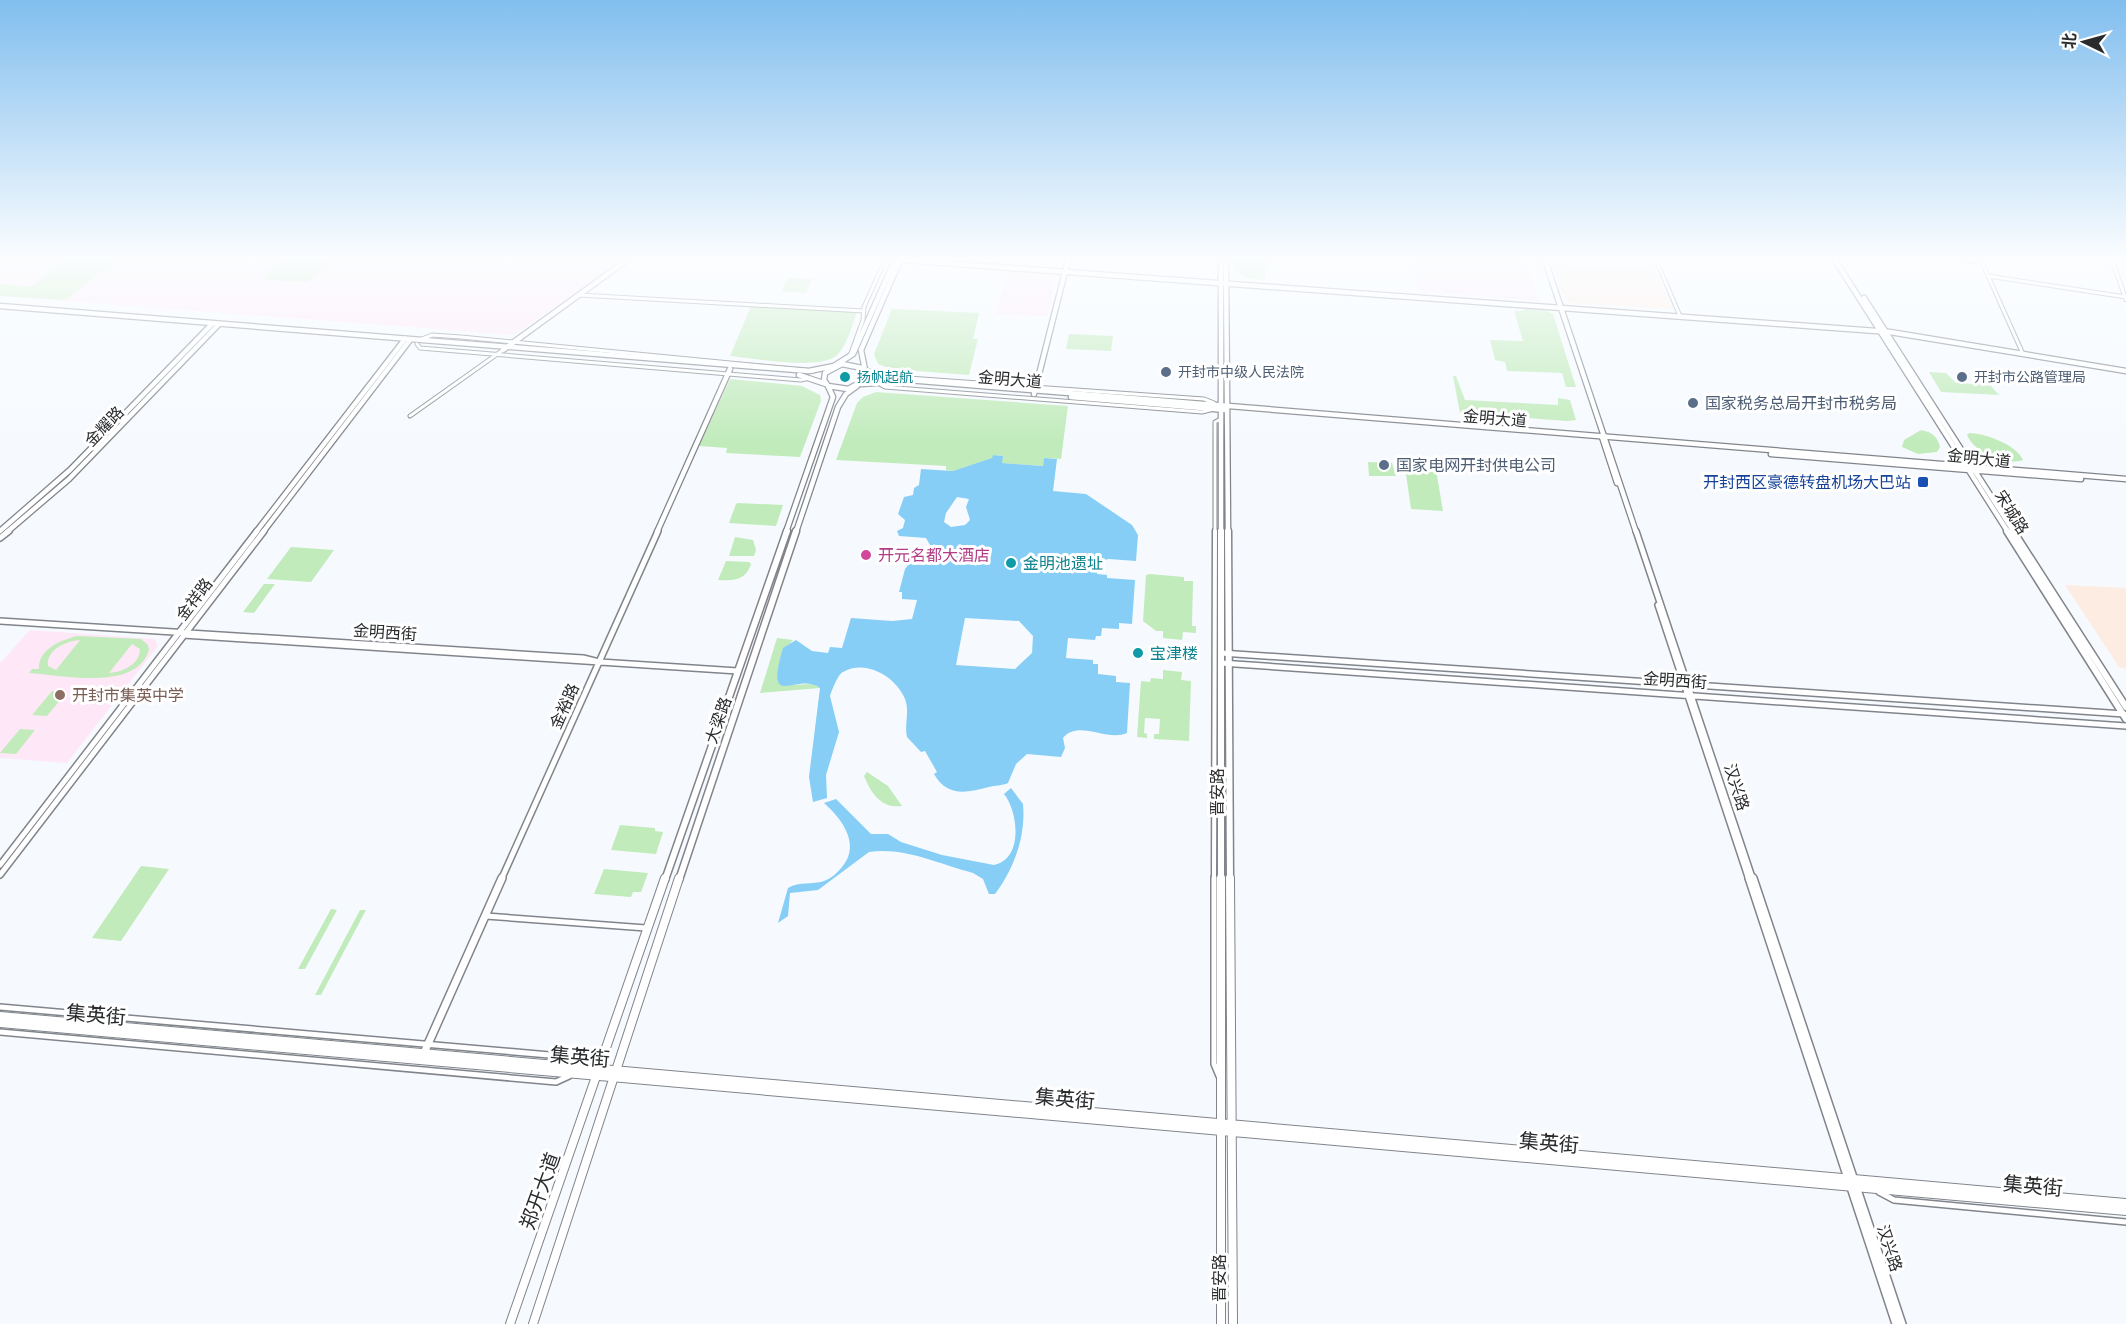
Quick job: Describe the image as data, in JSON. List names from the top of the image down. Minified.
{"streets":{"main road":["金明大道","宋城路","大梁路","晋安路","集英街","郑开大道"],"street":["金耀路","金祥路","金明西街","金裕路","汉兴路"]},"crossings":[["金明大道","宋城路"],["金明大道","大梁路"],["金明大道","汉兴路"],["金明大道","晋安路"],["宋城路","金明西街"],["金祥路","金明西街"],["金明西街","金裕路"],["金明西街","大梁路"],["金明西街","汉兴路"],["金明西街","晋安路"],["金裕路","集英街"],["大梁路","集英街"],["大梁路","郑开大道"],["汉兴路","集英街"],["晋安路","集英街"],["集英街","郑开大道"]],"places":{"other":["开封市中级人民法院","扬帆起航","开封市公路管理局","国家税务总局开封市税务局","国家电网开封供电公司","开元名都大酒店","金明池遗址","宝津楼","开封市集英中学"],"transit":["开封西区豪德转盘机场大巴站"]},"north":"left"}
